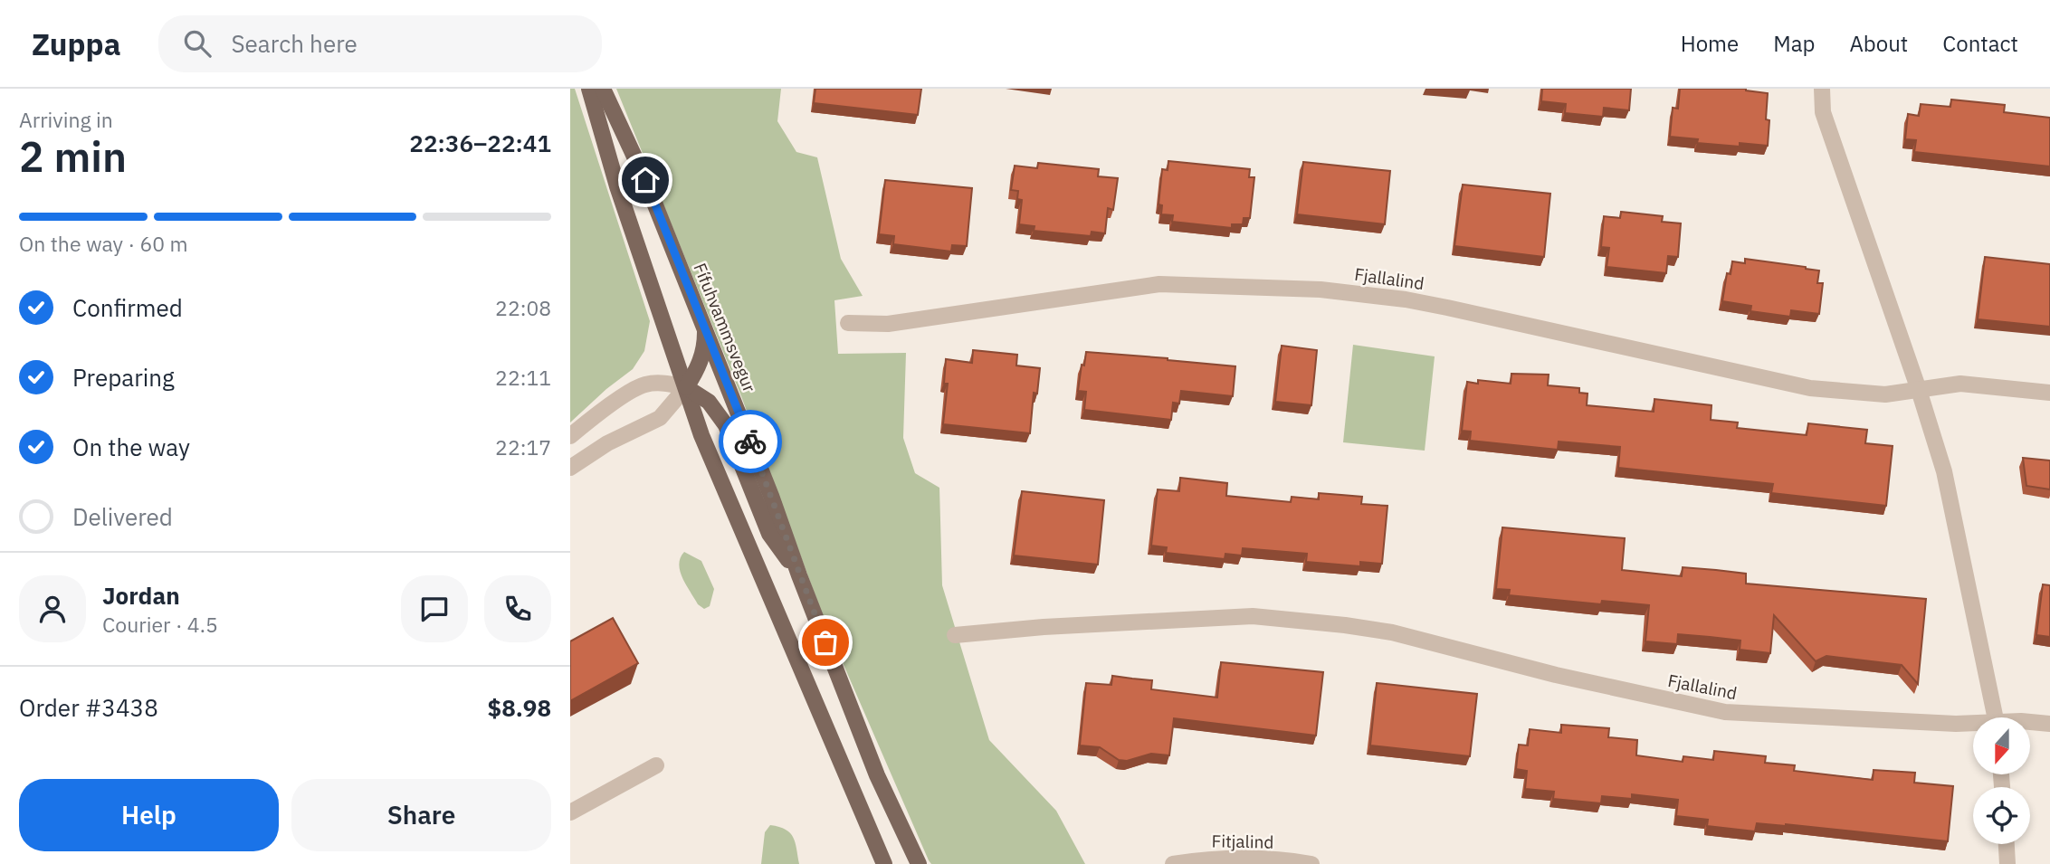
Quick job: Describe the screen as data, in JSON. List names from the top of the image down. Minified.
{"streets":{"main road":["Fífuhvammsvegur"],"street":["Fjallalind","Fitjalind"]},"north":"bottom","page":{"header":"Zuppa","search":"Search here","nav":["Home","Map","About","Contact"],"heading":["2 min","Arriving in","22:36–22:41"],"panel":["Jordan","Courier · 4.5","Order #3438","$8.98"],"bar":"On the way · 60 m","list":[["Confirmed","22:08"],["Preparing","22:11"],["On the way","22:17"],"Delivered"],"buttons":["Help","Share"]}}
